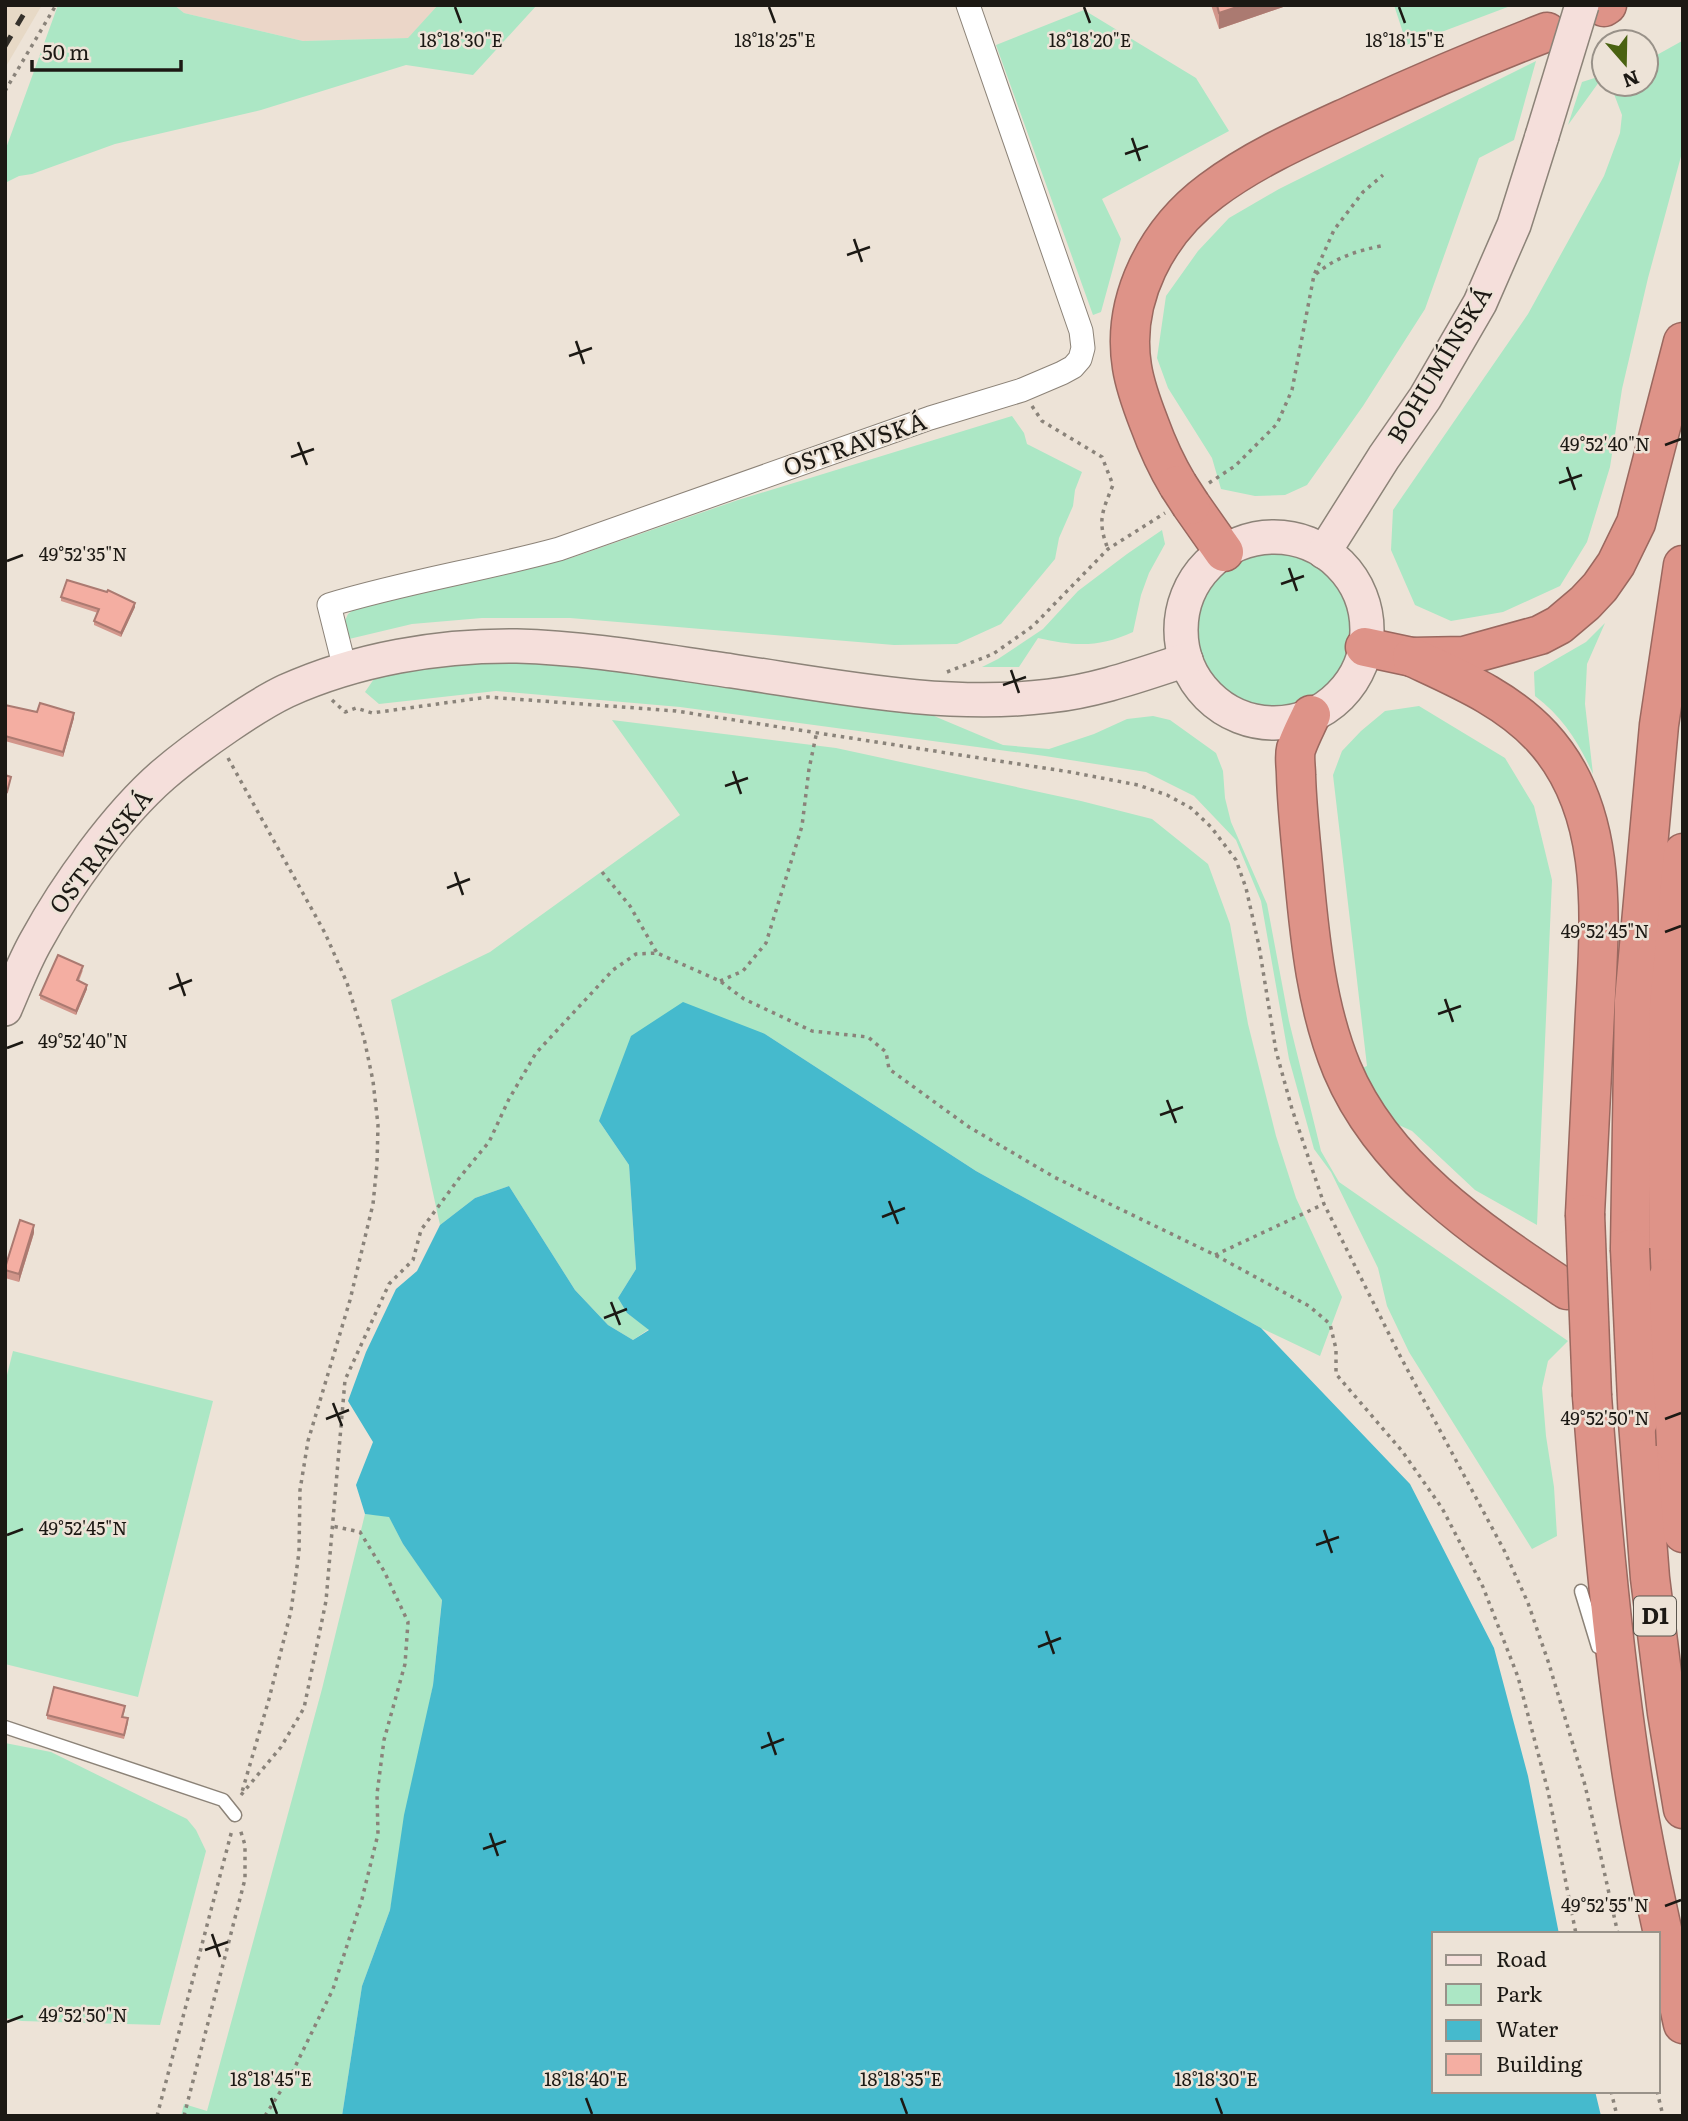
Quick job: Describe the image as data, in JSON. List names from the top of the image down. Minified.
{"streets":{"highway":["D1"],"main road":["BOHUMÍNSKÁ","OSTRAVSKÁ"]},"crossings":[["BOHUMÍNSKÁ","OSTRAVSKÁ"]],"legend":["Road","Park","Water","Building"],"scale_bar":"50 m","north":"bottom","coordinates":["18°18'30\"E","18°18'25\"E","18°18'20\"E","18°18'15\"E","49°52'40\"N","49°52'35\"N","49°52'45\"N","49°52'50\"N","49°52'55\"N","18°18'45\"E","18°18'40\"E","18°18'35\"E"]}
